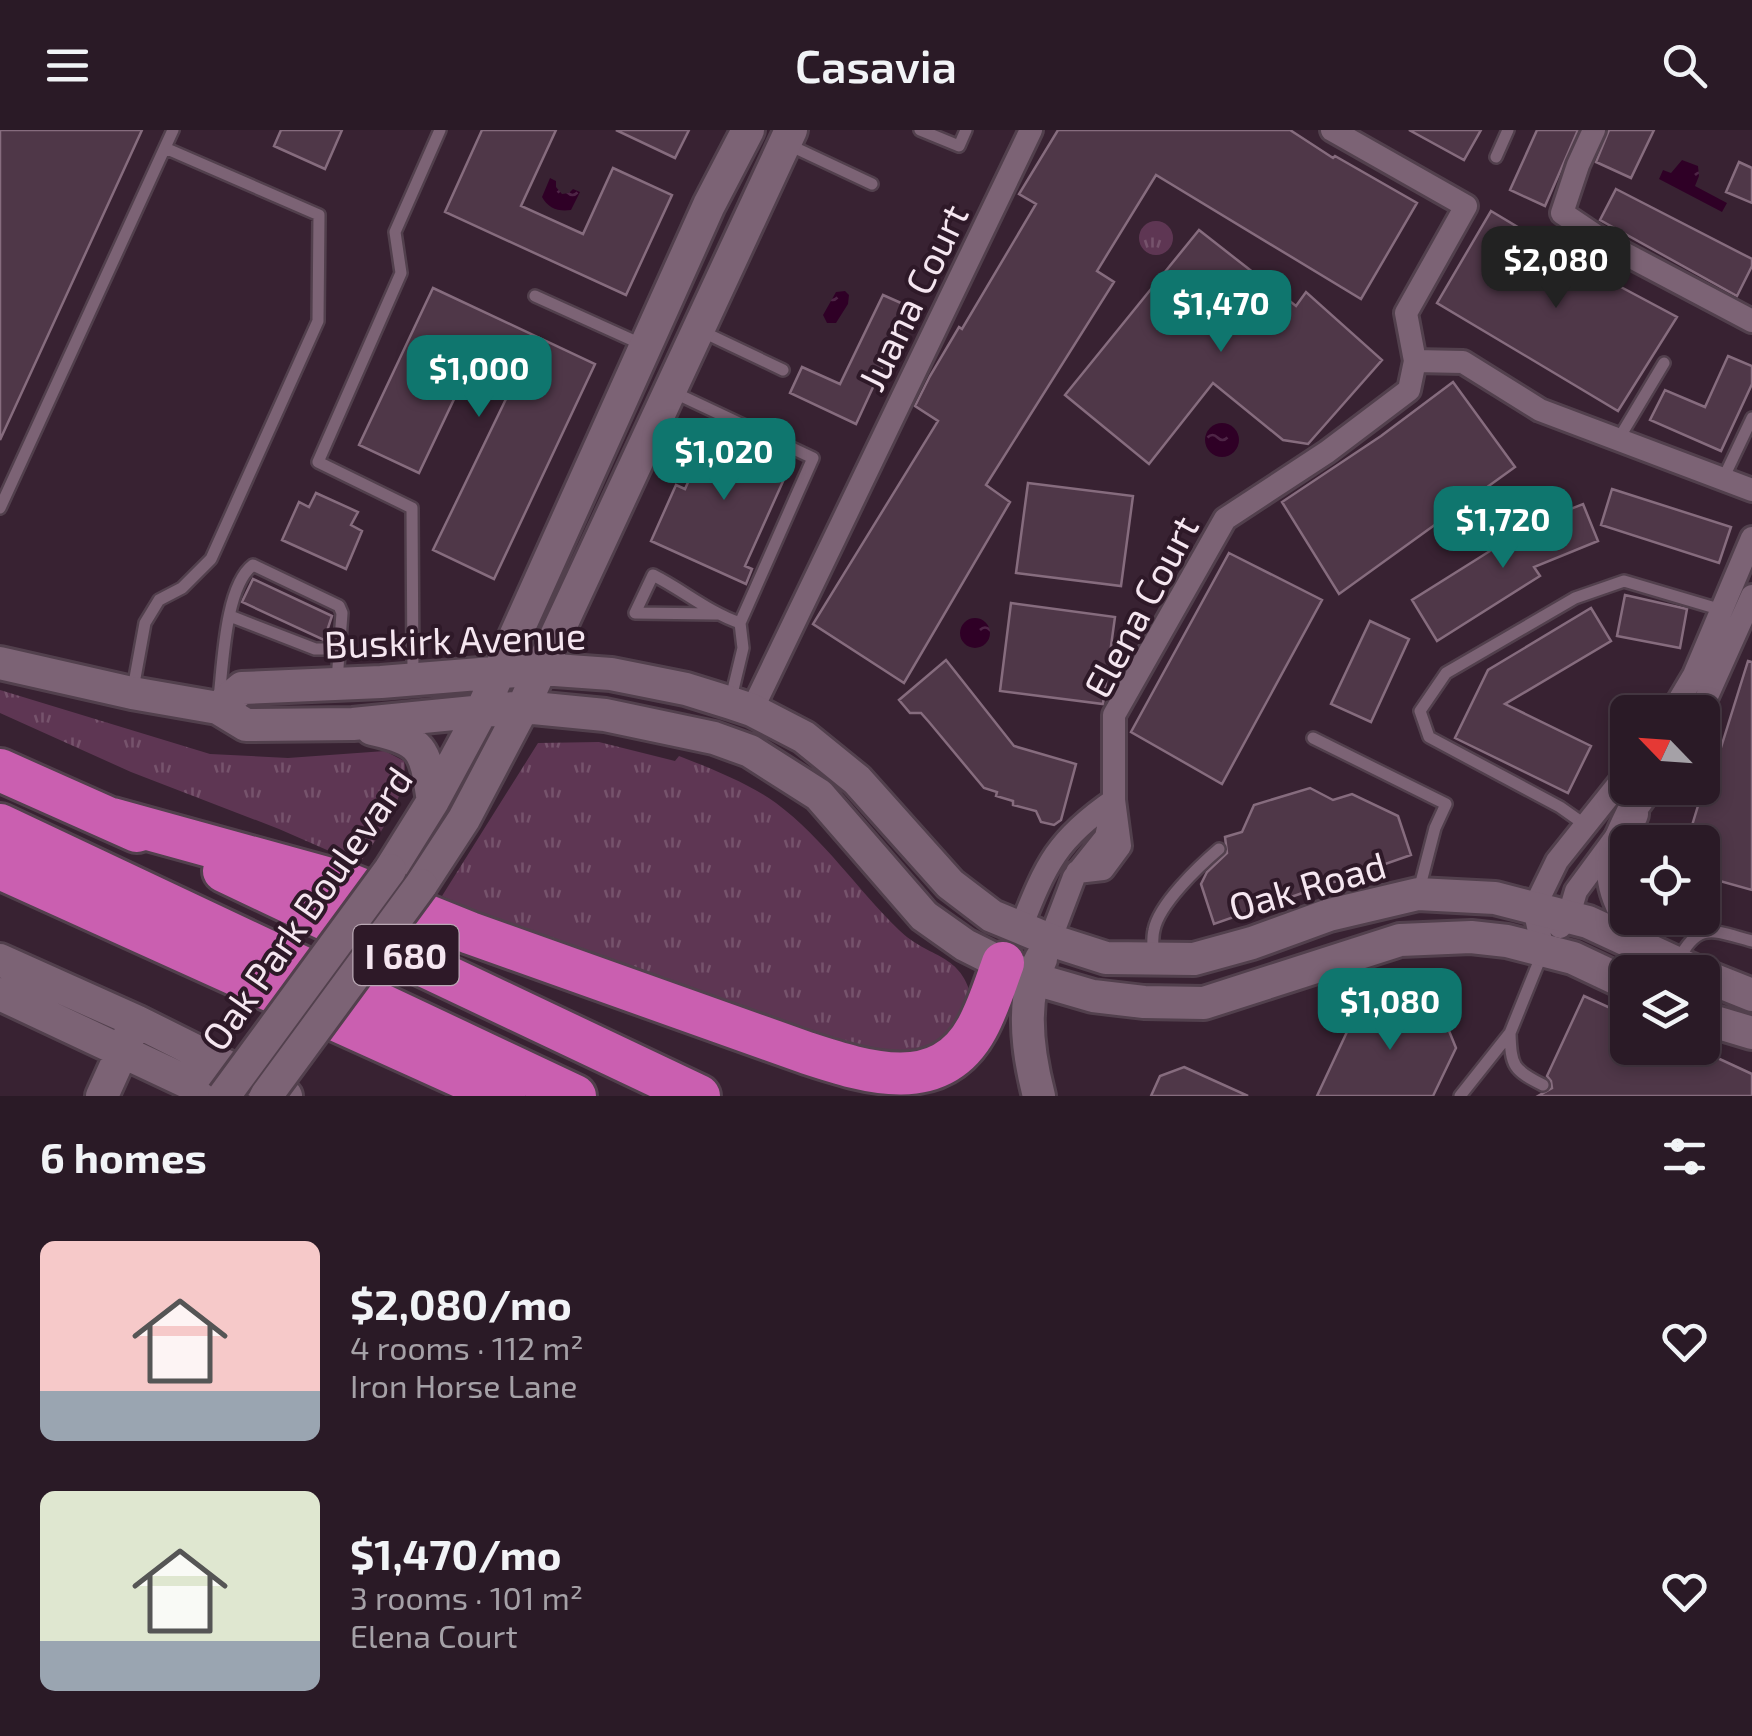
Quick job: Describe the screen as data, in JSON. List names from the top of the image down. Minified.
{"streets":{"highway":["I 680"],"main road":["Buskirk Avenue","Oak Road","Oak Park Boulevard"],"street":["Juana Court","Elena Court"]},"crossings":[["Juana Court","Buskirk Avenue"],["Elena Court","Buskirk Avenue"],["Elena Court","Oak Road"],["Buskirk Avenue","Oak Road"],["Buskirk Avenue","Oak Park Boulevard"]],"north":"top left","page":{"header":"Casavia","price":["$2,080","$1,470","$1,000","$1,020","$1,720","$1,080"],"heading":"6 homes","list":[{"name":"$2,080/mo","note":"4 rooms · 112 m² · Iron Horse Lane"},{"name":"$1,470/mo","note":"3 rooms · 101 m² · Elena Court"}]}}
